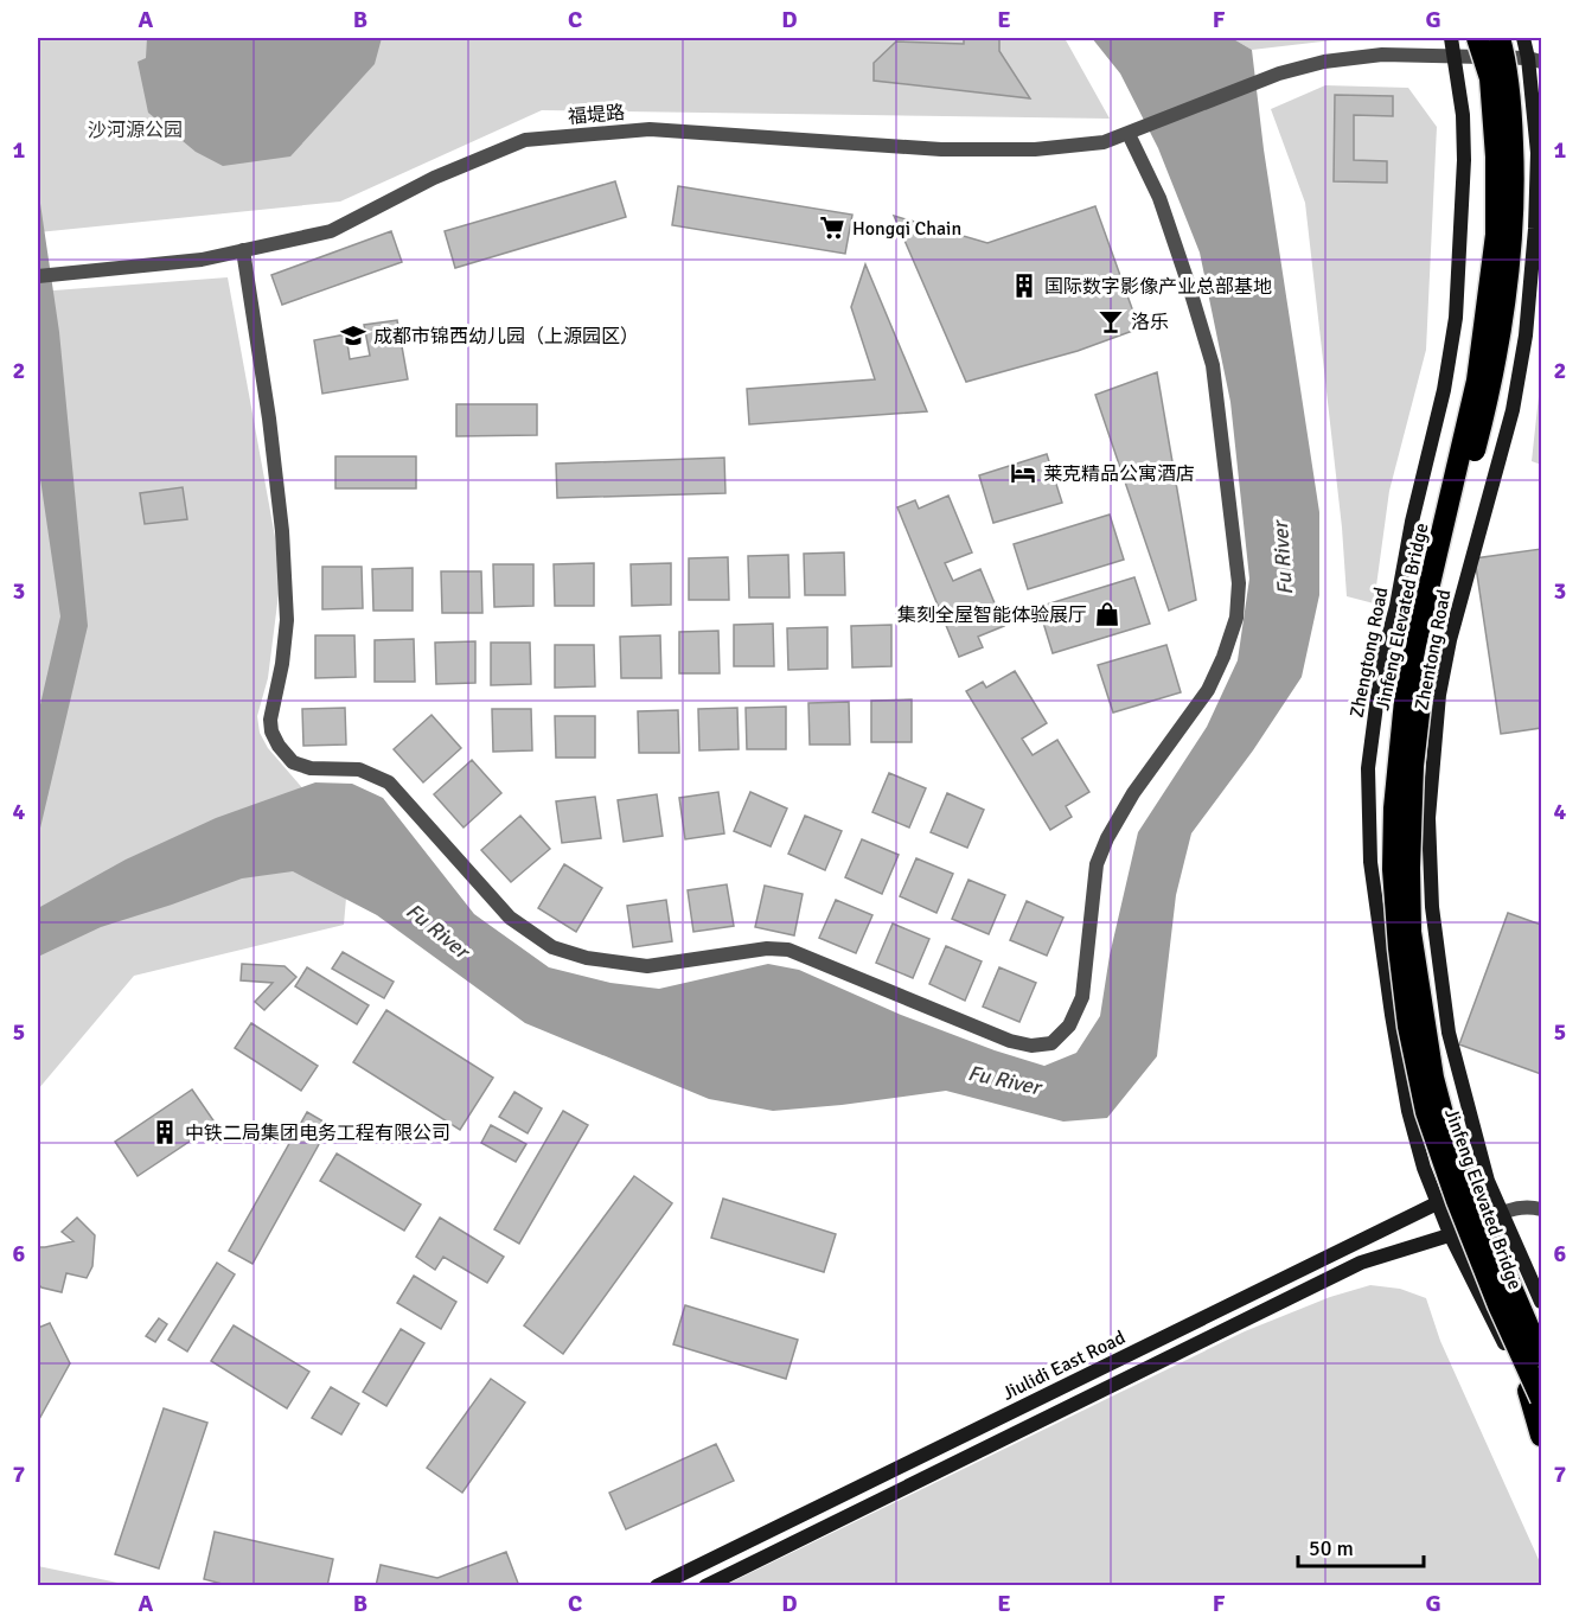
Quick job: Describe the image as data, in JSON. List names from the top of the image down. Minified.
{"streets":{"highway":["Jinfeng Elevated Bridge"],"main road":["Zhentong Road","Zhengtong Road","Jiulidi East Road"],"street":["福堤路"]},"crossings":[["福堤路","Zhengtong Road"],["Jinfeng Elevated Bridge","Zhengtong Road"],["Zhentong Road","Jiulidi East Road"],["Zhengtong Road","Jiulidi East Road"]],"water":["Fu River"],"parks":["沙河源公园"],"places":{"supermarket":["Hongqi Chain"],"building":["国际数字影像产业总部基地","中铁二局集团电务工程有限公司"],"bar":["洛乐"],"school or university":["成都市锦西幼儿园（上源园区）"],"hotel":["莱克精品公寓酒店"],"shop":["集刻全屋智能体验展厅"]},"scale_bar":"50 m","grid":{"columns":["A","B","C","D","E","F","G"],"rows":["1","2","3","4","5","6","7"]}}
